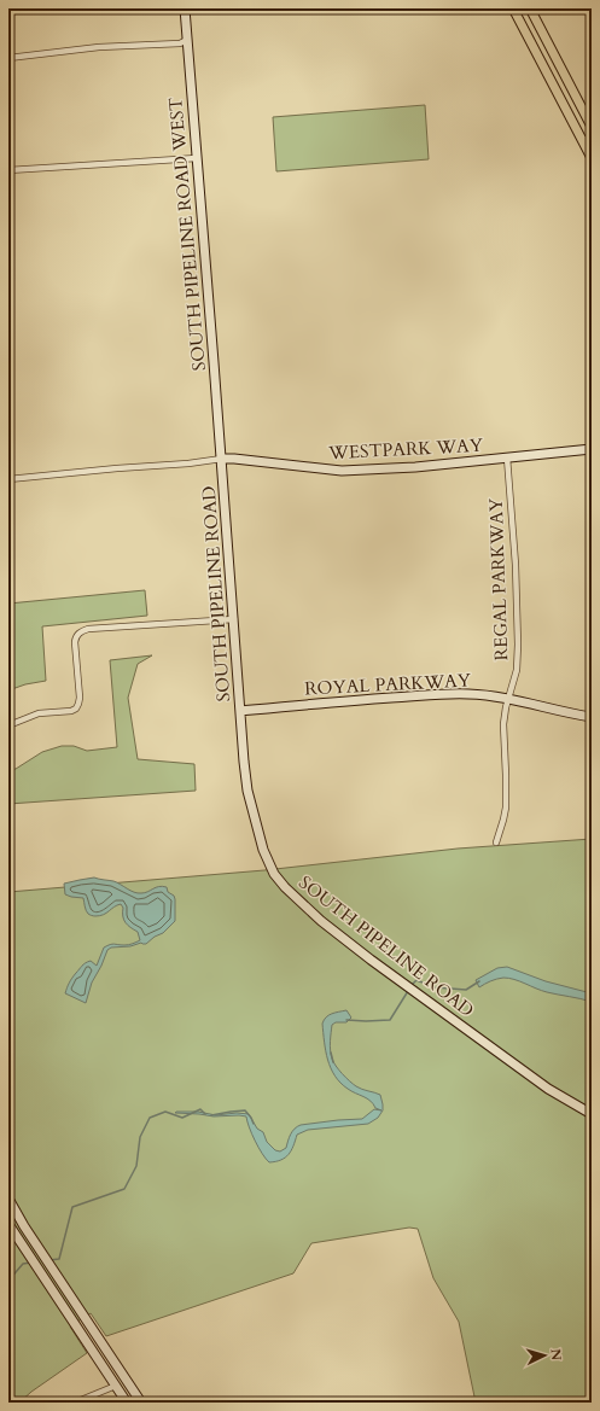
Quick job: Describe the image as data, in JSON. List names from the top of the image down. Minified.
{"streets":{"street":["SOUTH PIPELINE ROAD WEST","WESTPARK WAY","REGAL PARKWAY","SOUTH PIPELINE ROAD","ROYAL PARKWAY"]},"crossings":[["SOUTH PIPELINE ROAD WEST","WESTPARK WAY"],["SOUTH PIPELINE ROAD WEST","SOUTH PIPELINE ROAD"],["WESTPARK WAY","REGAL PARKWAY"],["WESTPARK WAY","SOUTH PIPELINE ROAD"],["REGAL PARKWAY","ROYAL PARKWAY"],["SOUTH PIPELINE ROAD","ROYAL PARKWAY"]],"north":"right"}
